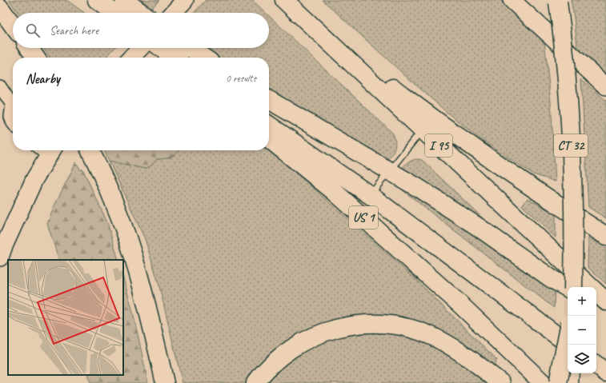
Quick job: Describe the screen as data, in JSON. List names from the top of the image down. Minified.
{"streets":{"main road":["I 95","CT 32","US 1"]},"page":{"search":"Search here","heading":["Nearby","0 results"],"map_buttons":["+","−"]}}
